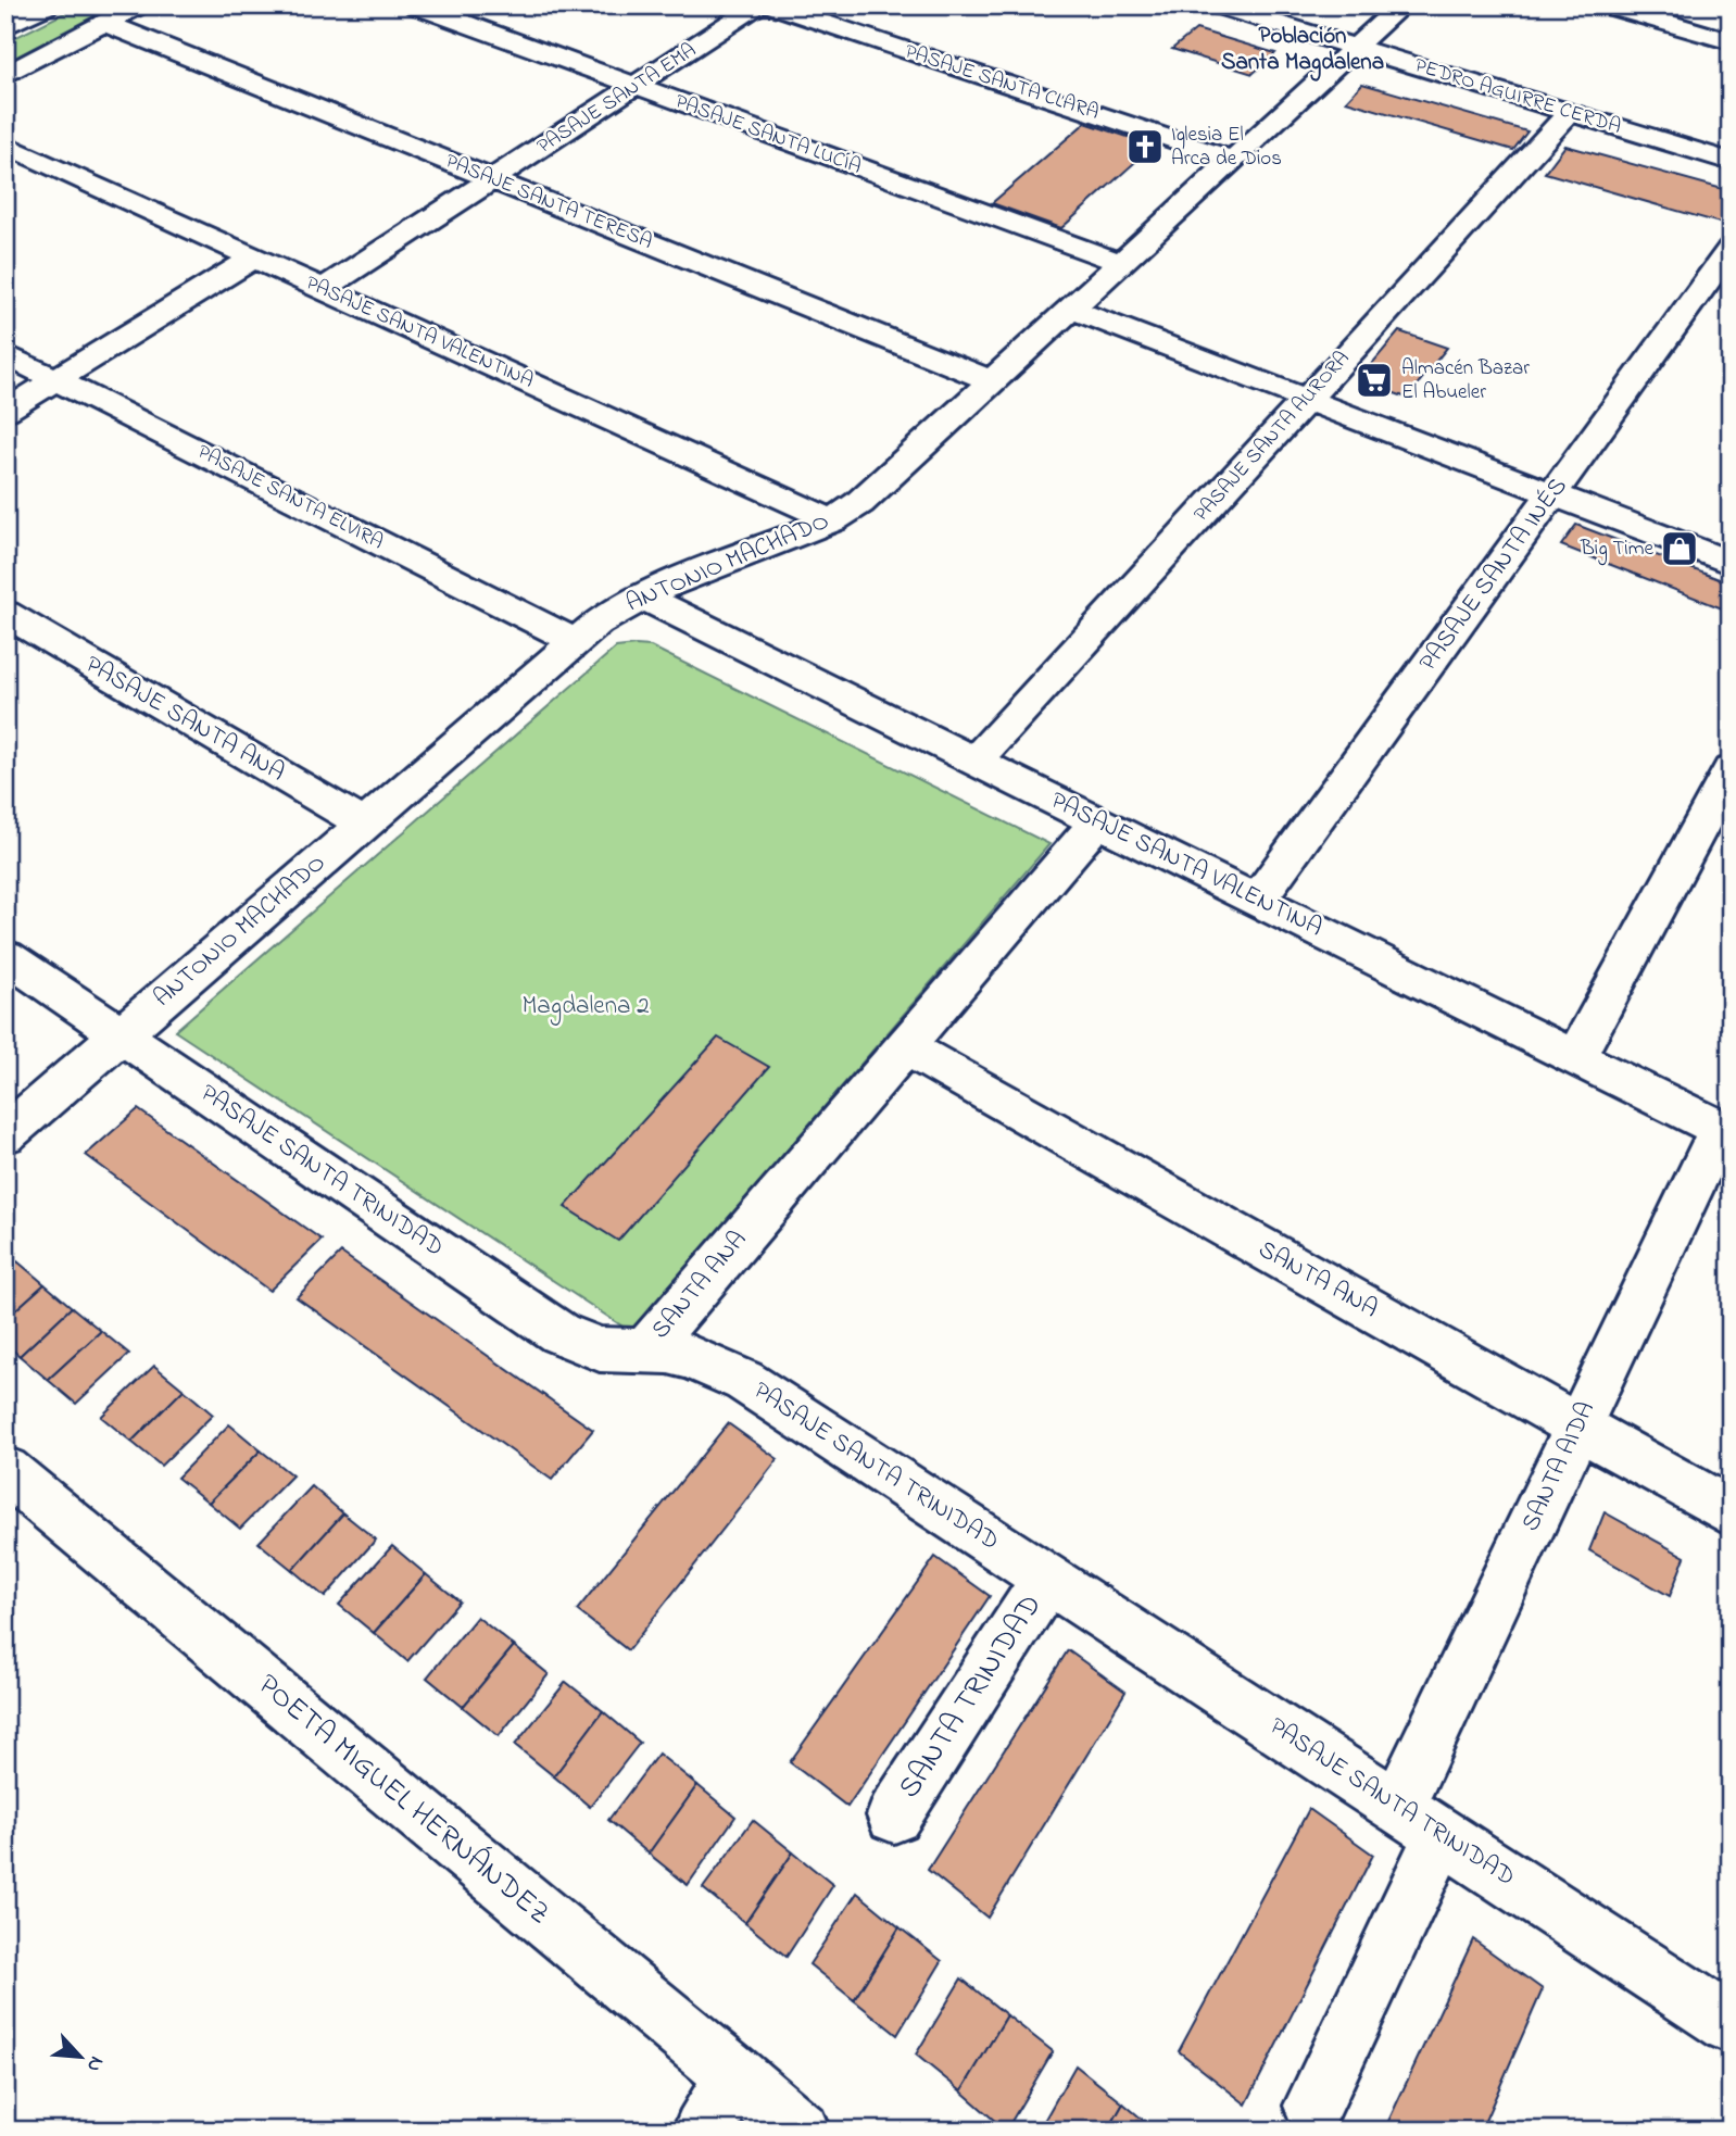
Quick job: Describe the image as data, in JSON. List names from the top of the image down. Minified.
{"streets":{"street":["PASAJE SANTA CLARA","PEDRO AGUIRRE CERDA","PASAJE SANTA EMA","PASAJE SANTA LUCÍA","PASAJE SANTA TERESA","PASAJE SANTA VALENTINA","PASAJE SANTA AURORA","PASAJE SANTA ELVIRA","ANTONIO MACHADO","PASAJE SANTA INÉS","PASAJE SANTA ANA","PASAJE SANTA TRINIDAD","SANTA ANA","SANTA AIDA","SANTA TRINIDAD","POETA MIGUEL HERNÁNDEZ"]},"crossings":[["PASAJE SANTA CLARA","ANTONIO MACHADO"],["PEDRO AGUIRRE CERDA","PASAJE SANTA AURORA"],["PEDRO AGUIRRE CERDA","ANTONIO MACHADO"],["PASAJE SANTA EMA","PASAJE SANTA LUCÍA"],["PASAJE SANTA EMA","PASAJE SANTA TERESA"],["PASAJE SANTA EMA","PASAJE SANTA VALENTINA"],["PASAJE SANTA LUCÍA","ANTONIO MACHADO"],["PASAJE SANTA TERESA","ANTONIO MACHADO"],["PASAJE SANTA VALENTINA","PASAJE SANTA AURORA"],["PASAJE SANTA VALENTINA","ANTONIO MACHADO"],["PASAJE SANTA VALENTINA","PASAJE SANTA INÉS"],["PASAJE SANTA VALENTINA","SANTA ANA"],["PASAJE SANTA VALENTINA","SANTA AIDA"],["PASAJE SANTA ELVIRA","ANTONIO MACHADO"],["ANTONIO MACHADO","PASAJE SANTA ANA"],["ANTONIO MACHADO","PASAJE SANTA TRINIDAD"],["PASAJE SANTA TRINIDAD","SANTA ANA"],["PASAJE SANTA TRINIDAD","SANTA AIDA"],["PASAJE SANTA TRINIDAD","SANTA TRINIDAD"],["SANTA ANA","SANTA AIDA"]],"districts":["Población Santa Magdalena"],"parks":["Magdalena 2"],"places":{"church":["Iglesia El Arca de Dios"],"supermarket":["Almacén Bazar El Abueler"],"shop":["Big Time"]},"north":"bottom right"}
